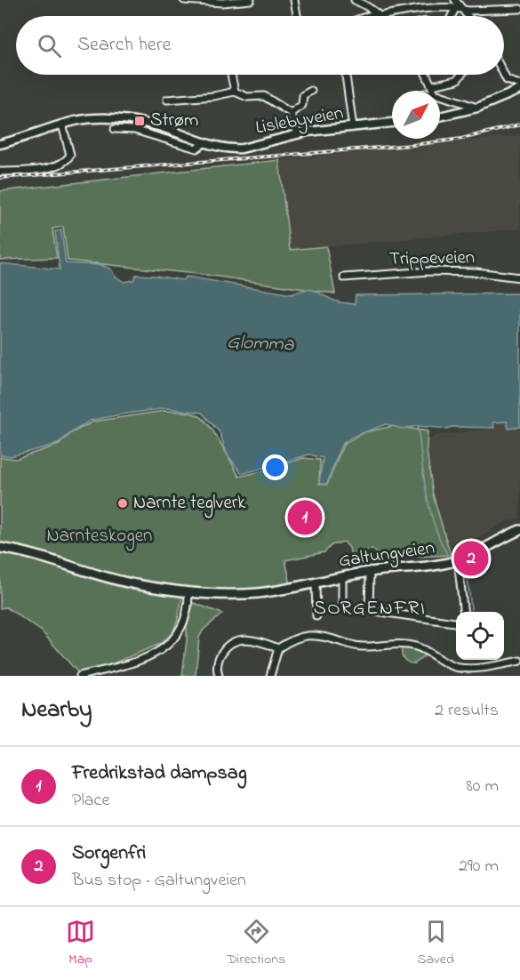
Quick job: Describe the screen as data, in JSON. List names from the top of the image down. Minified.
{"streets":{"main road":["Galtungveien"],"street":["Lislebyveien","Trippeveien"]},"districts":["SORGENFRI"],"water":["Glomma"],"parks":["Narnteskogen"],"places":{"transit":["Strøm"],"other":["Narnte teglverk"]},"north":"top right","page":{"search":"Search here","pins":["1","2"],"heading":["Nearby","2 results"],"list":[{"mark":"1","name":"Fredrikstad dampsag","note":"Place","value":"80 m"},{"mark":"2","name":"Sorgenfri","note":"Bus stop · Galtungveien","value":"290 m"}],"nav":["Map","Directions","Saved"]}}
